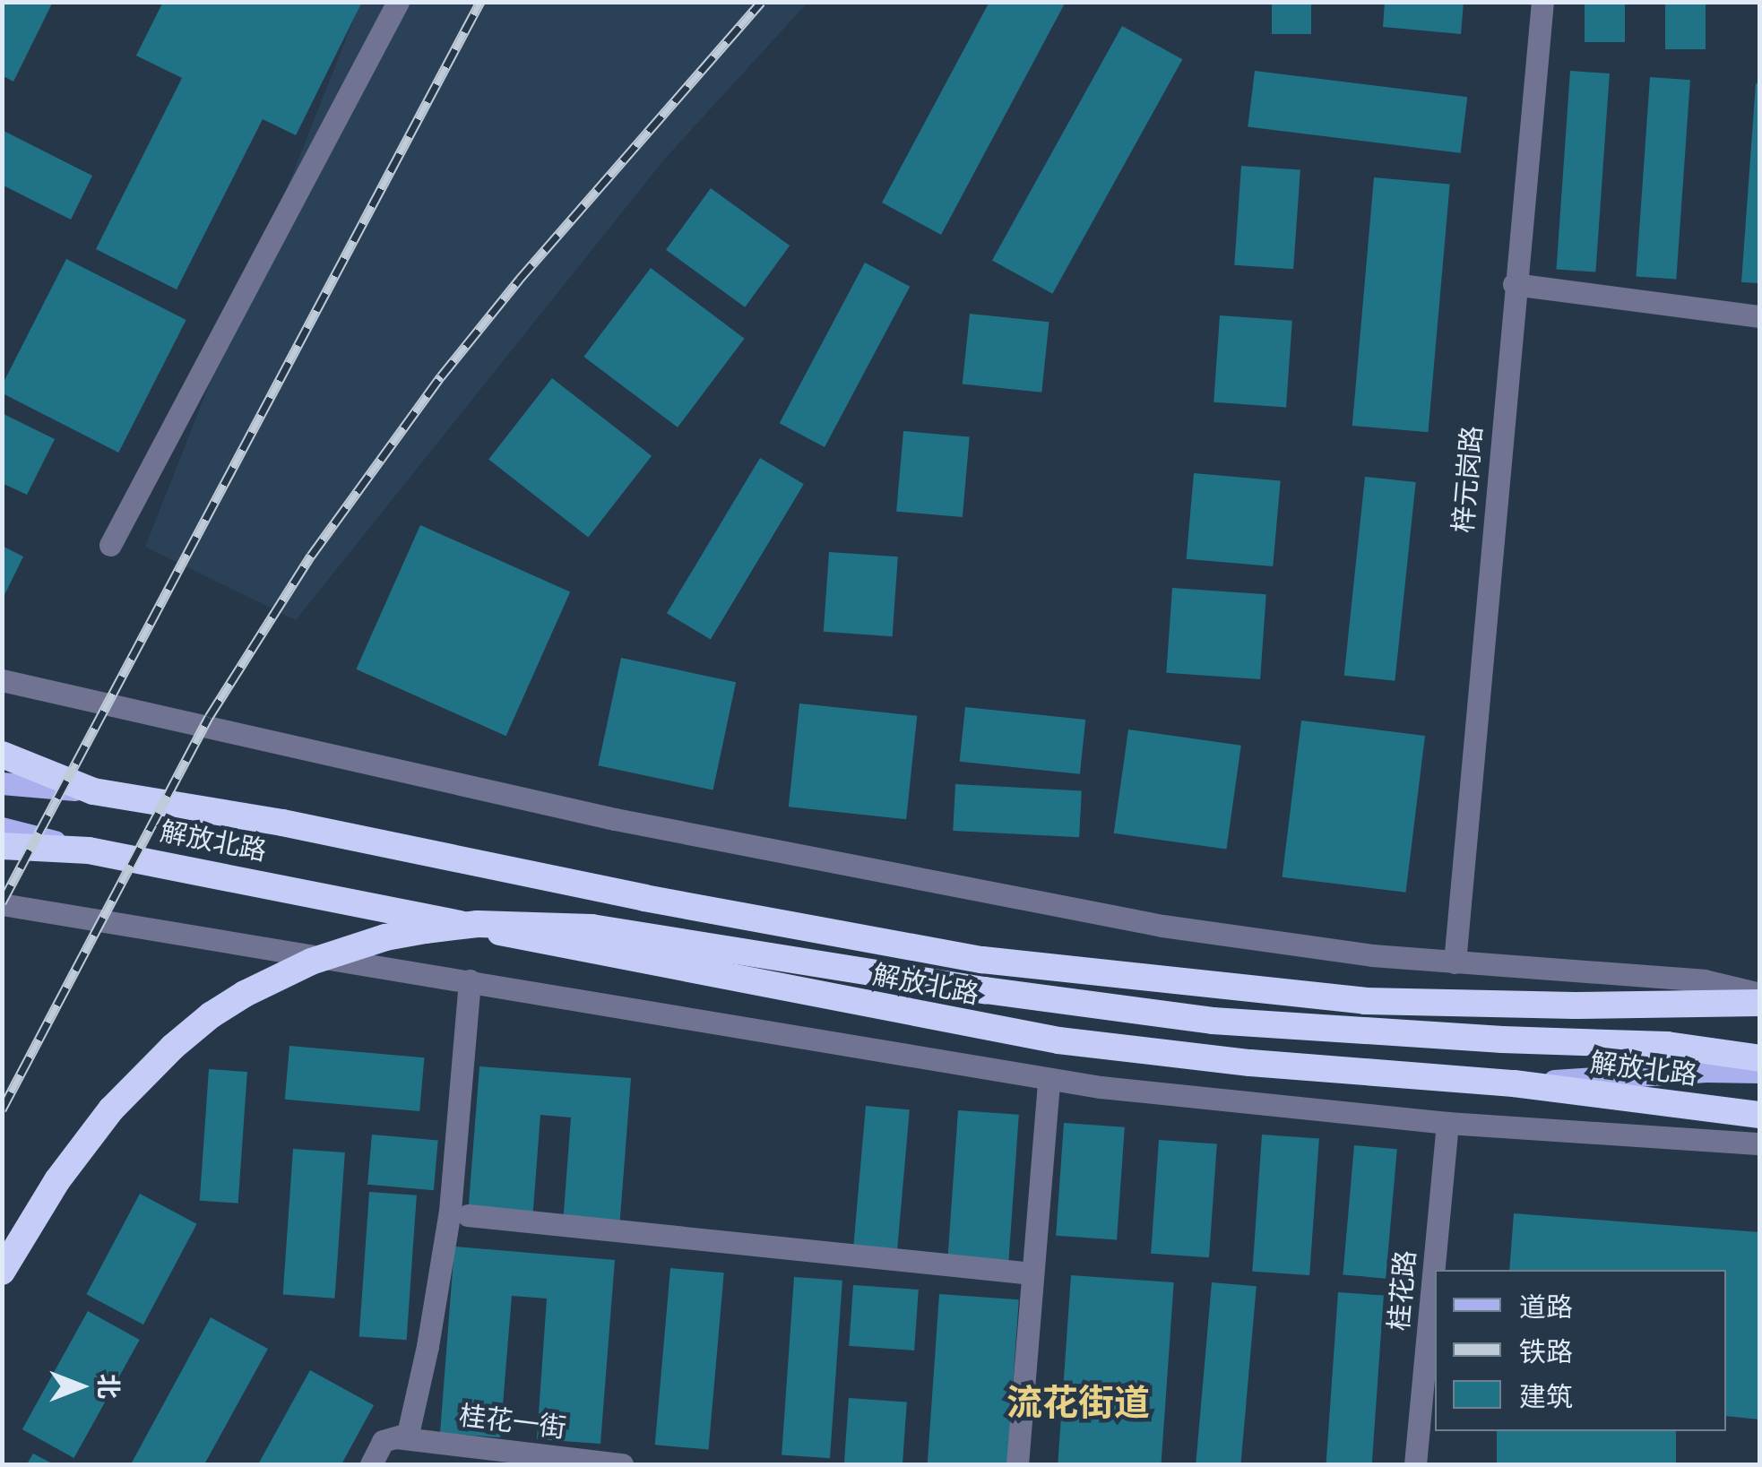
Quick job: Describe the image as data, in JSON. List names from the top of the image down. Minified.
{"streets":{"highway":["解放北路"],"street":["梓元岗路","桂花路","桂花一街"]},"districts":["流花街道"],"legend":["道路","铁路","建筑"],"north":"right"}
